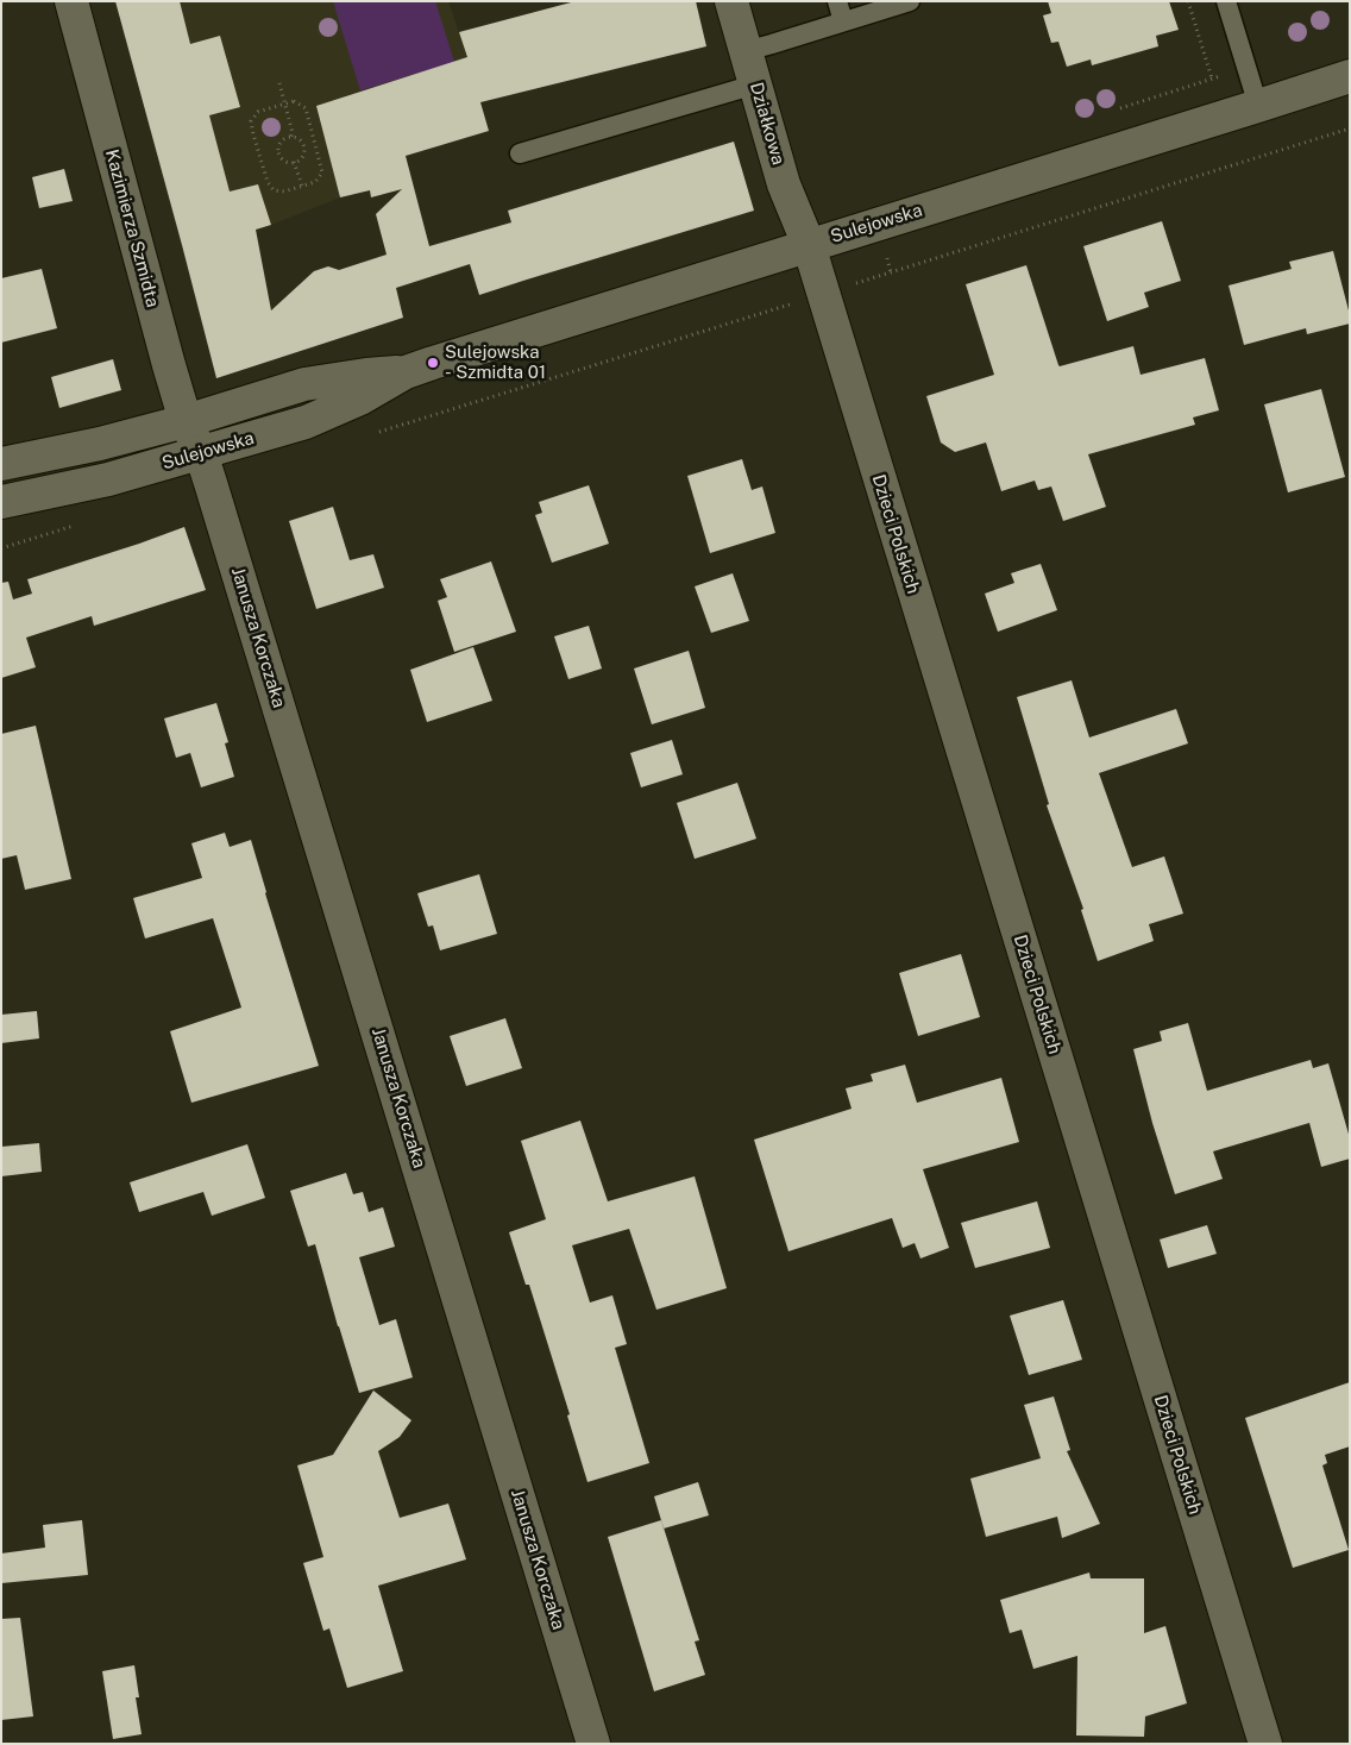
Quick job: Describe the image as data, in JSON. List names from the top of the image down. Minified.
{"streets":{"street":["Działkowa","Sulejowska","Kazimierza Szmidta","Dzieci Polskich","Janusza Korczaka"]},"crossings":[["Działkowa","Sulejowska"],["Działkowa","Dzieci Polskich"],["Sulejowska","Kazimierza Szmidta"],["Sulejowska","Dzieci Polskich"],["Sulejowska","Janusza Korczaka"],["Kazimierza Szmidta","Janusza Korczaka"]],"places":["Sulejowska - Szmidta 01"]}
